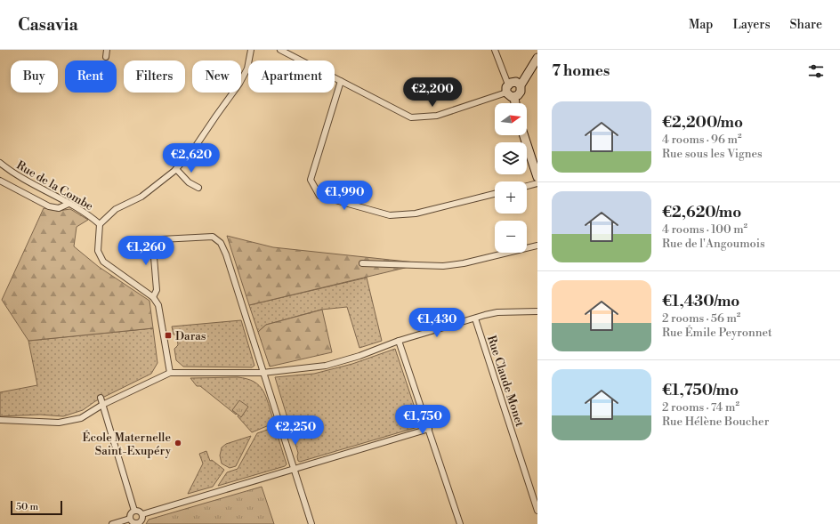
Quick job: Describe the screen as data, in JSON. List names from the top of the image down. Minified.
{"streets":{"street":["Rue de la Combe","Rue Claude Monet"]},"places":{"transit":["Daras"],"other":["École Maternelle Saint-Exupéry"]},"scale_bar":"50 m","north":"right","page":{"header":"Casavia","nav":["Map","Layers","Share"],"heading":"7 homes","chip":["Buy","Rent","Filters","New","Apartment"],"price":["€2,200","€2,620","€1,990","€1,260","€1,430","€1,750","€2,250"],"list":[{"name":"€2,200/mo","note":"4 rooms · 96 m² · Rue sous les Vignes"},{"name":"€2,620/mo","note":"4 rooms · 100 m² · Rue de l'Angoumois"},{"name":"€1,430/mo","note":"2 rooms · 56 m² · Rue Émile Peyronnet"},{"name":"€1,750/mo","note":"2 rooms · 74 m² · Rue Hélène Boucher"}],"map_buttons":["+","−"],"scale":"50 m"}}
